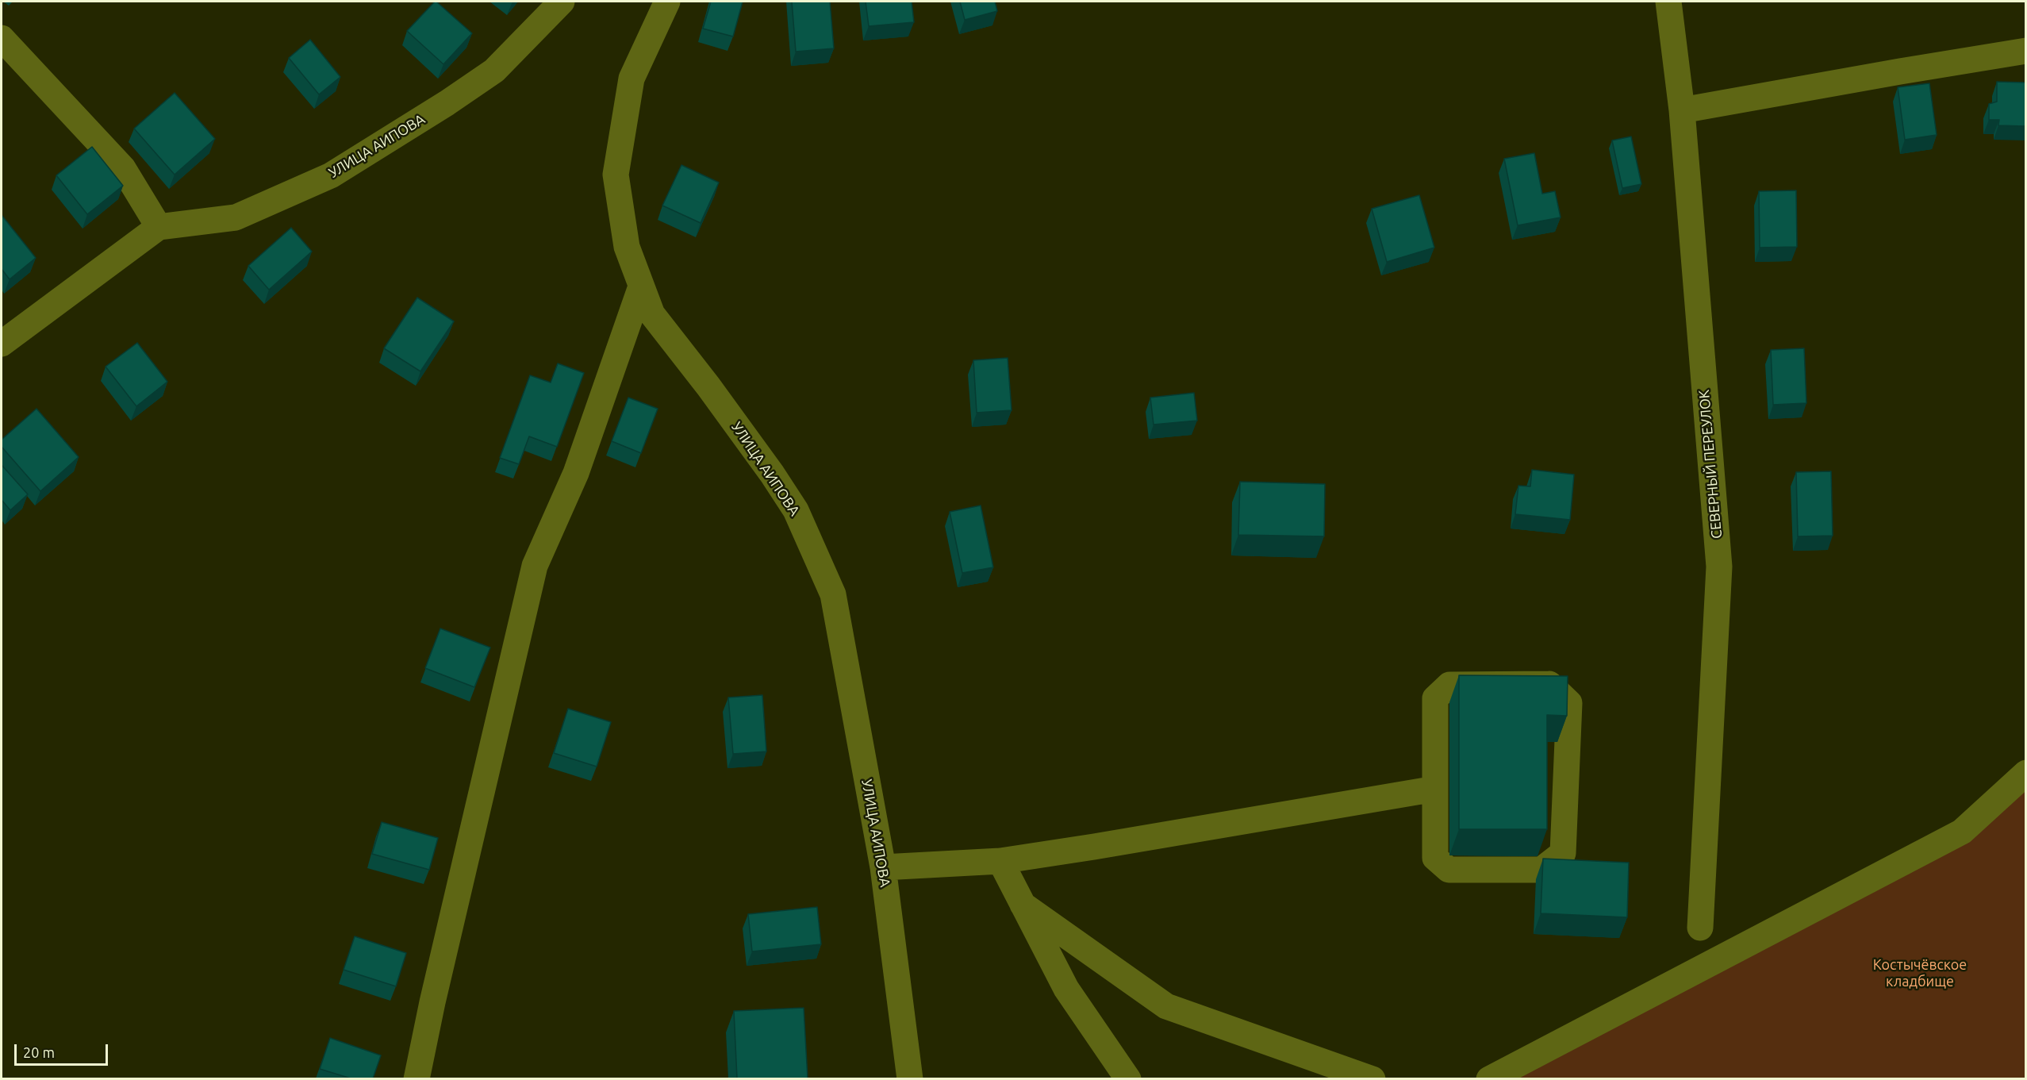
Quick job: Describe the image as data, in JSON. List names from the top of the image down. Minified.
{"streets":{"street":["УЛИЦА АИПОВА","СЕВЕРНЫЙ ПЕРЕУЛОК"]},"parks":["Костычёвское кладбище"],"scale_bar":"20 m"}
